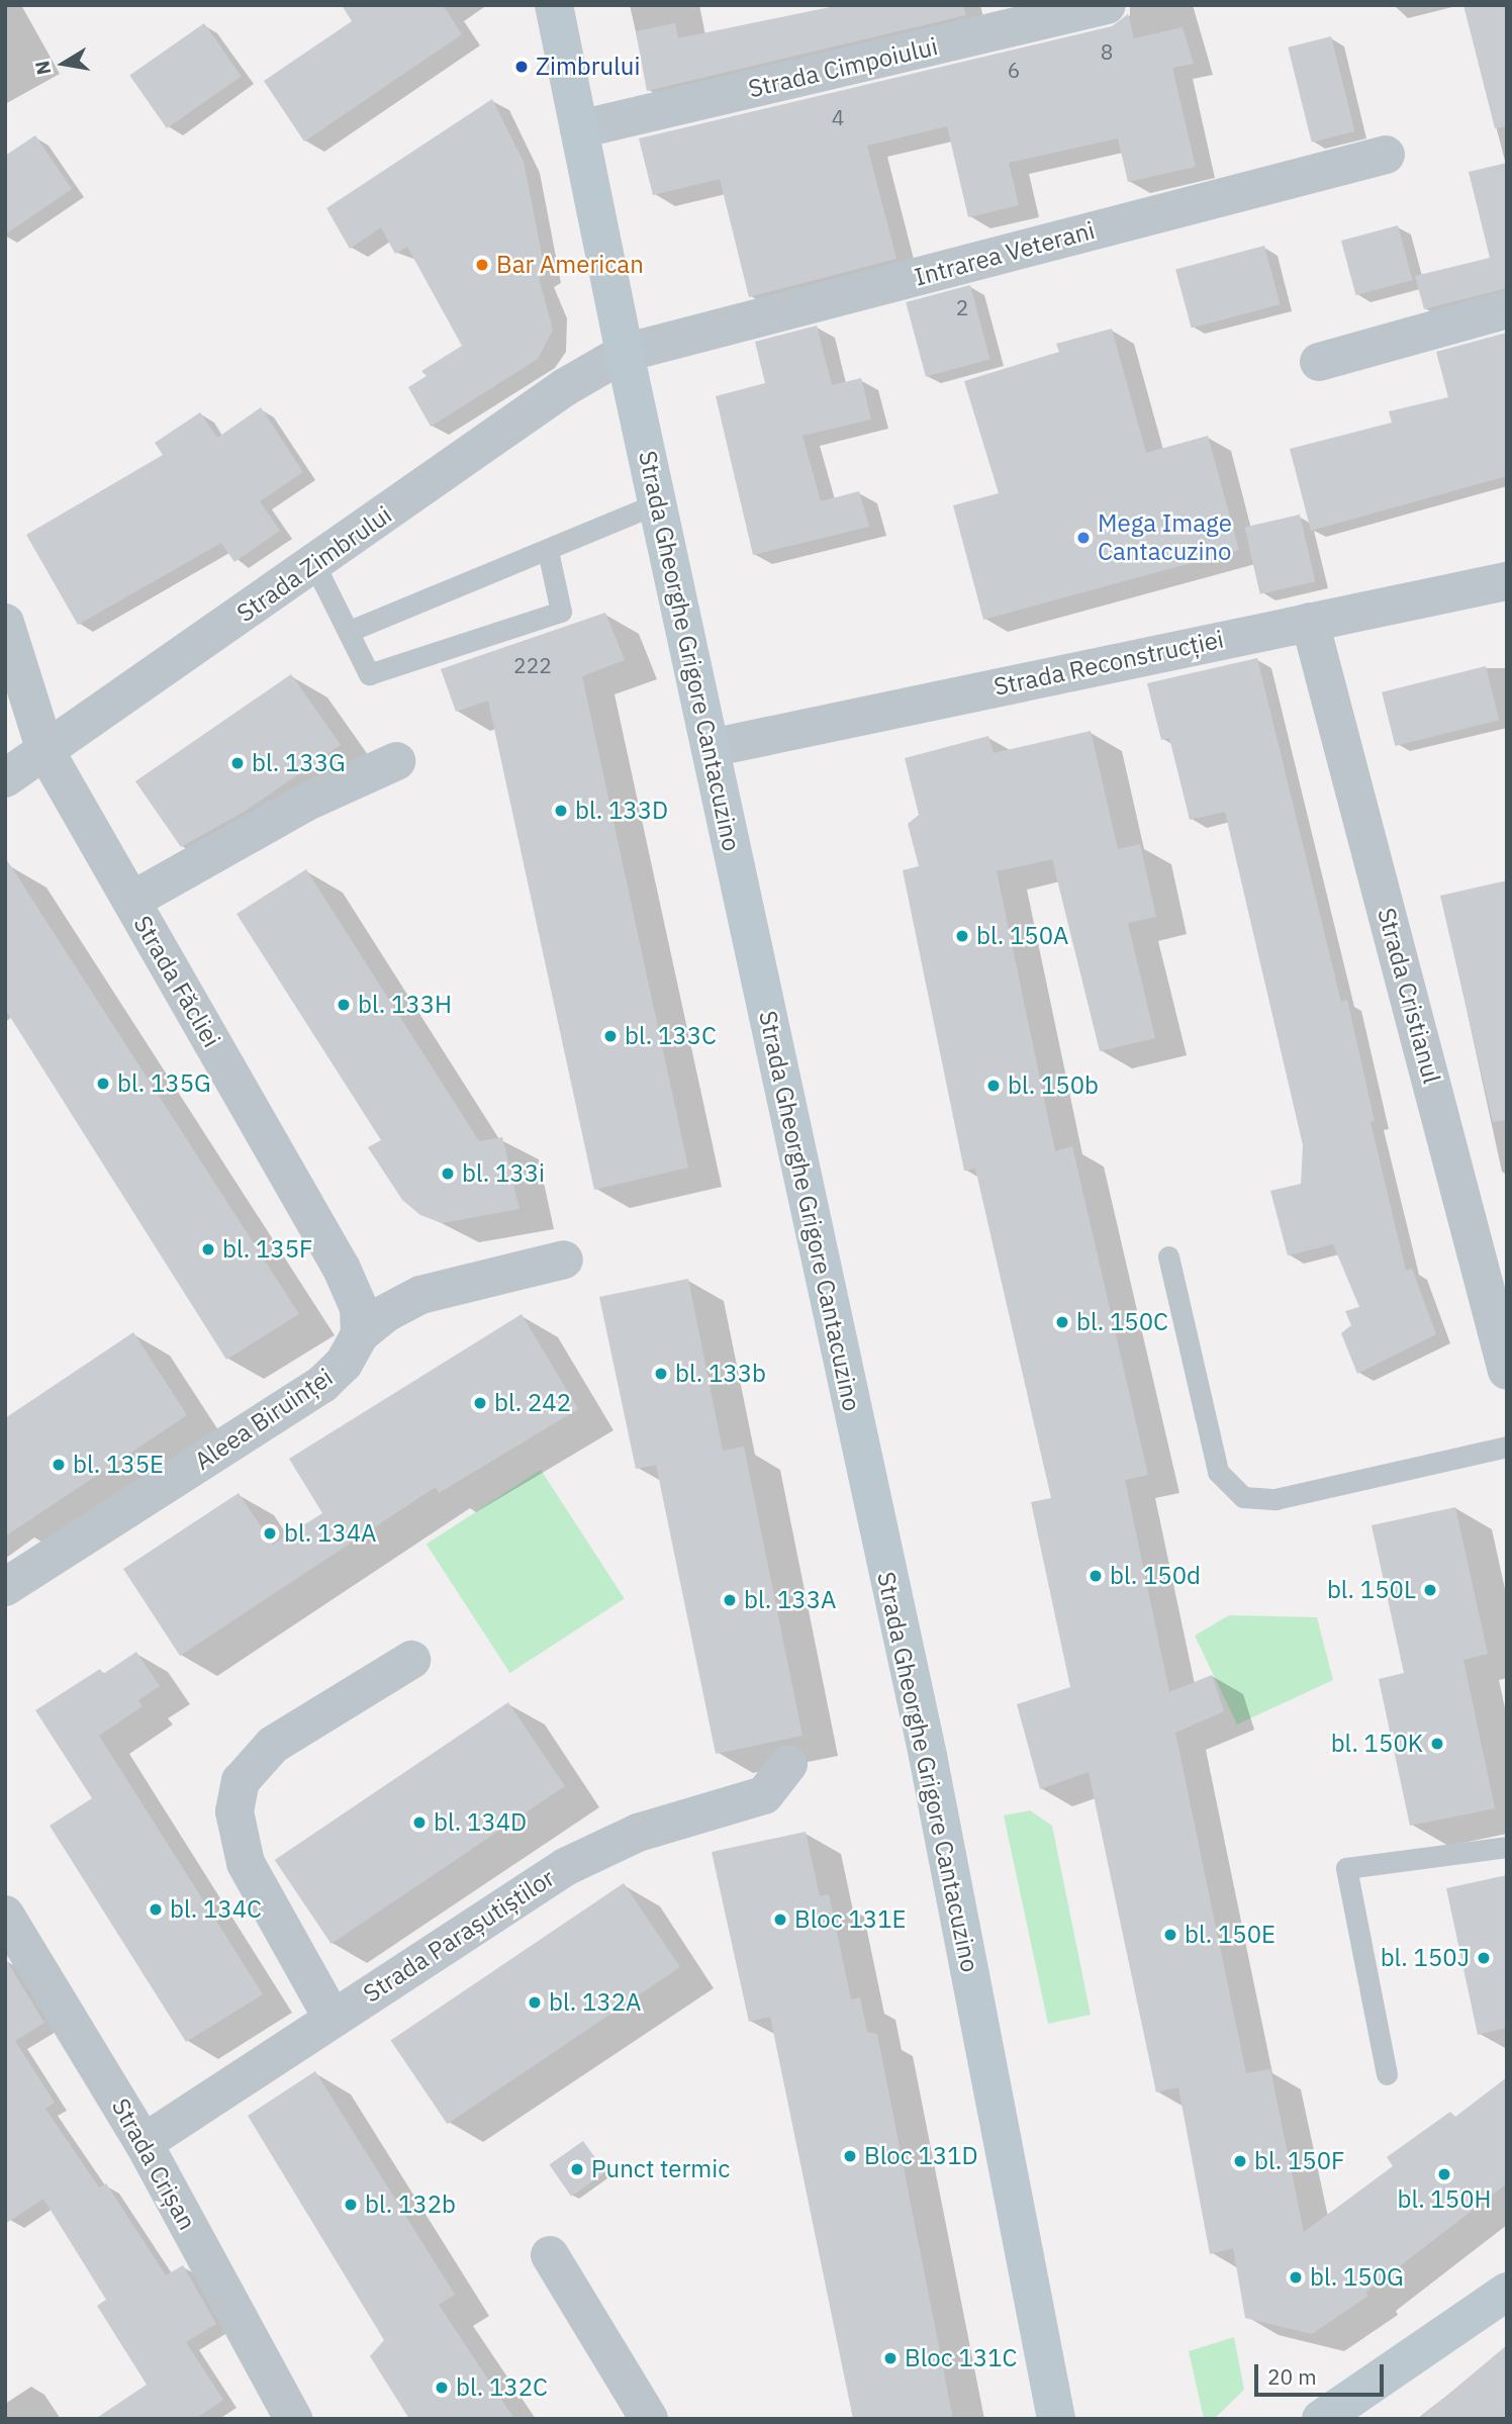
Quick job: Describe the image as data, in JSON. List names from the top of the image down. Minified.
{"streets":{"main road":["Strada Gheorghe Grigore Cantacuzino"],"street":["Strada Cimpoiului","Intrarea Veterani","Strada Zimbrului","Strada Reconstrucției","Strada Făcliei","Strada Cristianul","Aleea Biruinței","Strada Parașutiștilor","Strada Crișan"]},"crossings":[["Strada Cimpoiului","Strada Gheorghe Grigore Cantacuzino"],["Intrarea Veterani","Strada Zimbrului"],["Intrarea Veterani","Strada Gheorghe Grigore Cantacuzino"],["Strada Zimbrului","Strada Gheorghe Grigore Cantacuzino"],["Strada Zimbrului","Strada Făcliei"],["Strada Gheorghe Grigore Cantacuzino","Strada Reconstrucției"],["Strada Reconstrucției","Strada Cristianul"],["Strada Făcliei","Aleea Biruinței"],["Strada Parașutiștilor","Strada Crișan"]],"places":["Zimbrului","Bar American","Mega Image Cantacuzino","bl. 133G","bl. 133D","bl. 150A","bl. 133H","bl. 133C","bl. 135G","bl. 150b","bl. 133i","bl. 135F","bl. 150C","bl. 133b","bl. 242","bl. 135E","bl. 134A","bl. 150d","bl. 150L","bl. 133A","bl. 150K","bl. 134D","bl. 134C","Bloc 131E","bl. 150E","bl. 150J","bl. 132A","Bloc 131D","bl. 150F","Punct termic","bl. 150H","bl. 132b","bl. 150G","Bloc 131C","bl. 132C"],"house_numbers":["8","6","4","2","222"],"scale_bar":"20 m","north":"left"}
